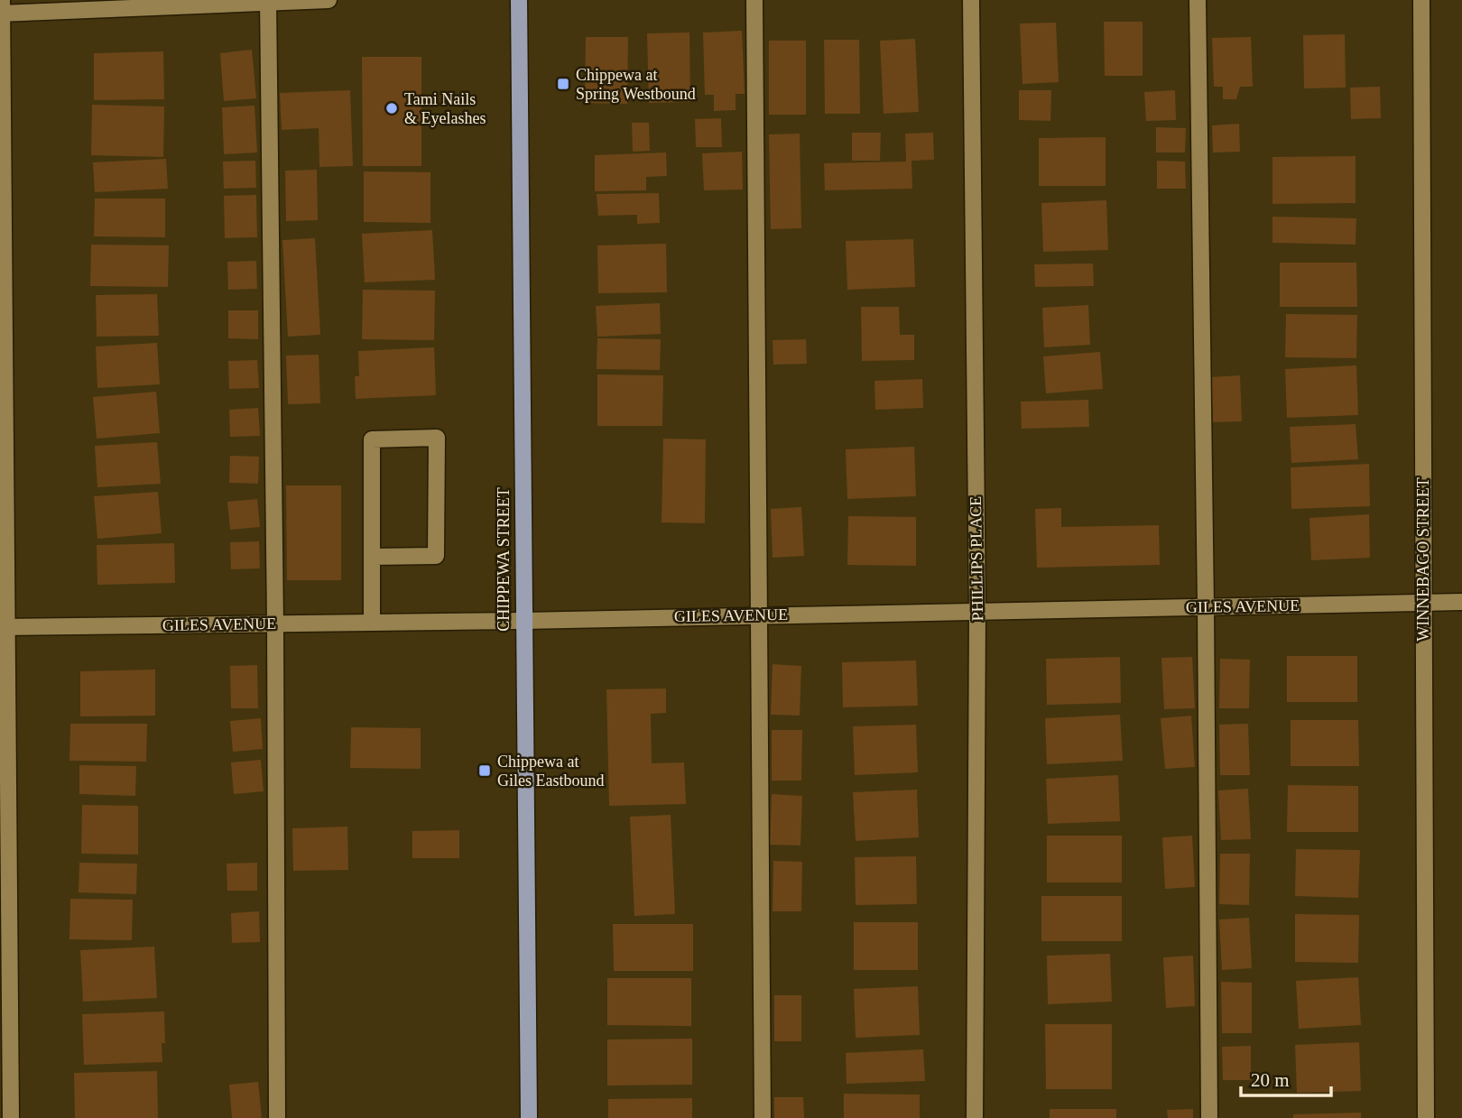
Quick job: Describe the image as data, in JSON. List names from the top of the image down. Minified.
{"streets":{"main road":["CHIPPEWA STREET"],"street":["PHILLIPS PLACE","WINNEBAGO STREET","GILES AVENUE"]},"crossings":[["PHILLIPS PLACE","GILES AVENUE"],["CHIPPEWA STREET","GILES AVENUE"],["WINNEBAGO STREET","GILES AVENUE"]],"places":{"transit":["Chippewa at Spring Westbound","Chippewa at Giles Eastbound"],"other":["Tami Nails & Eyelashes"]},"scale_bar":"20 m"}
